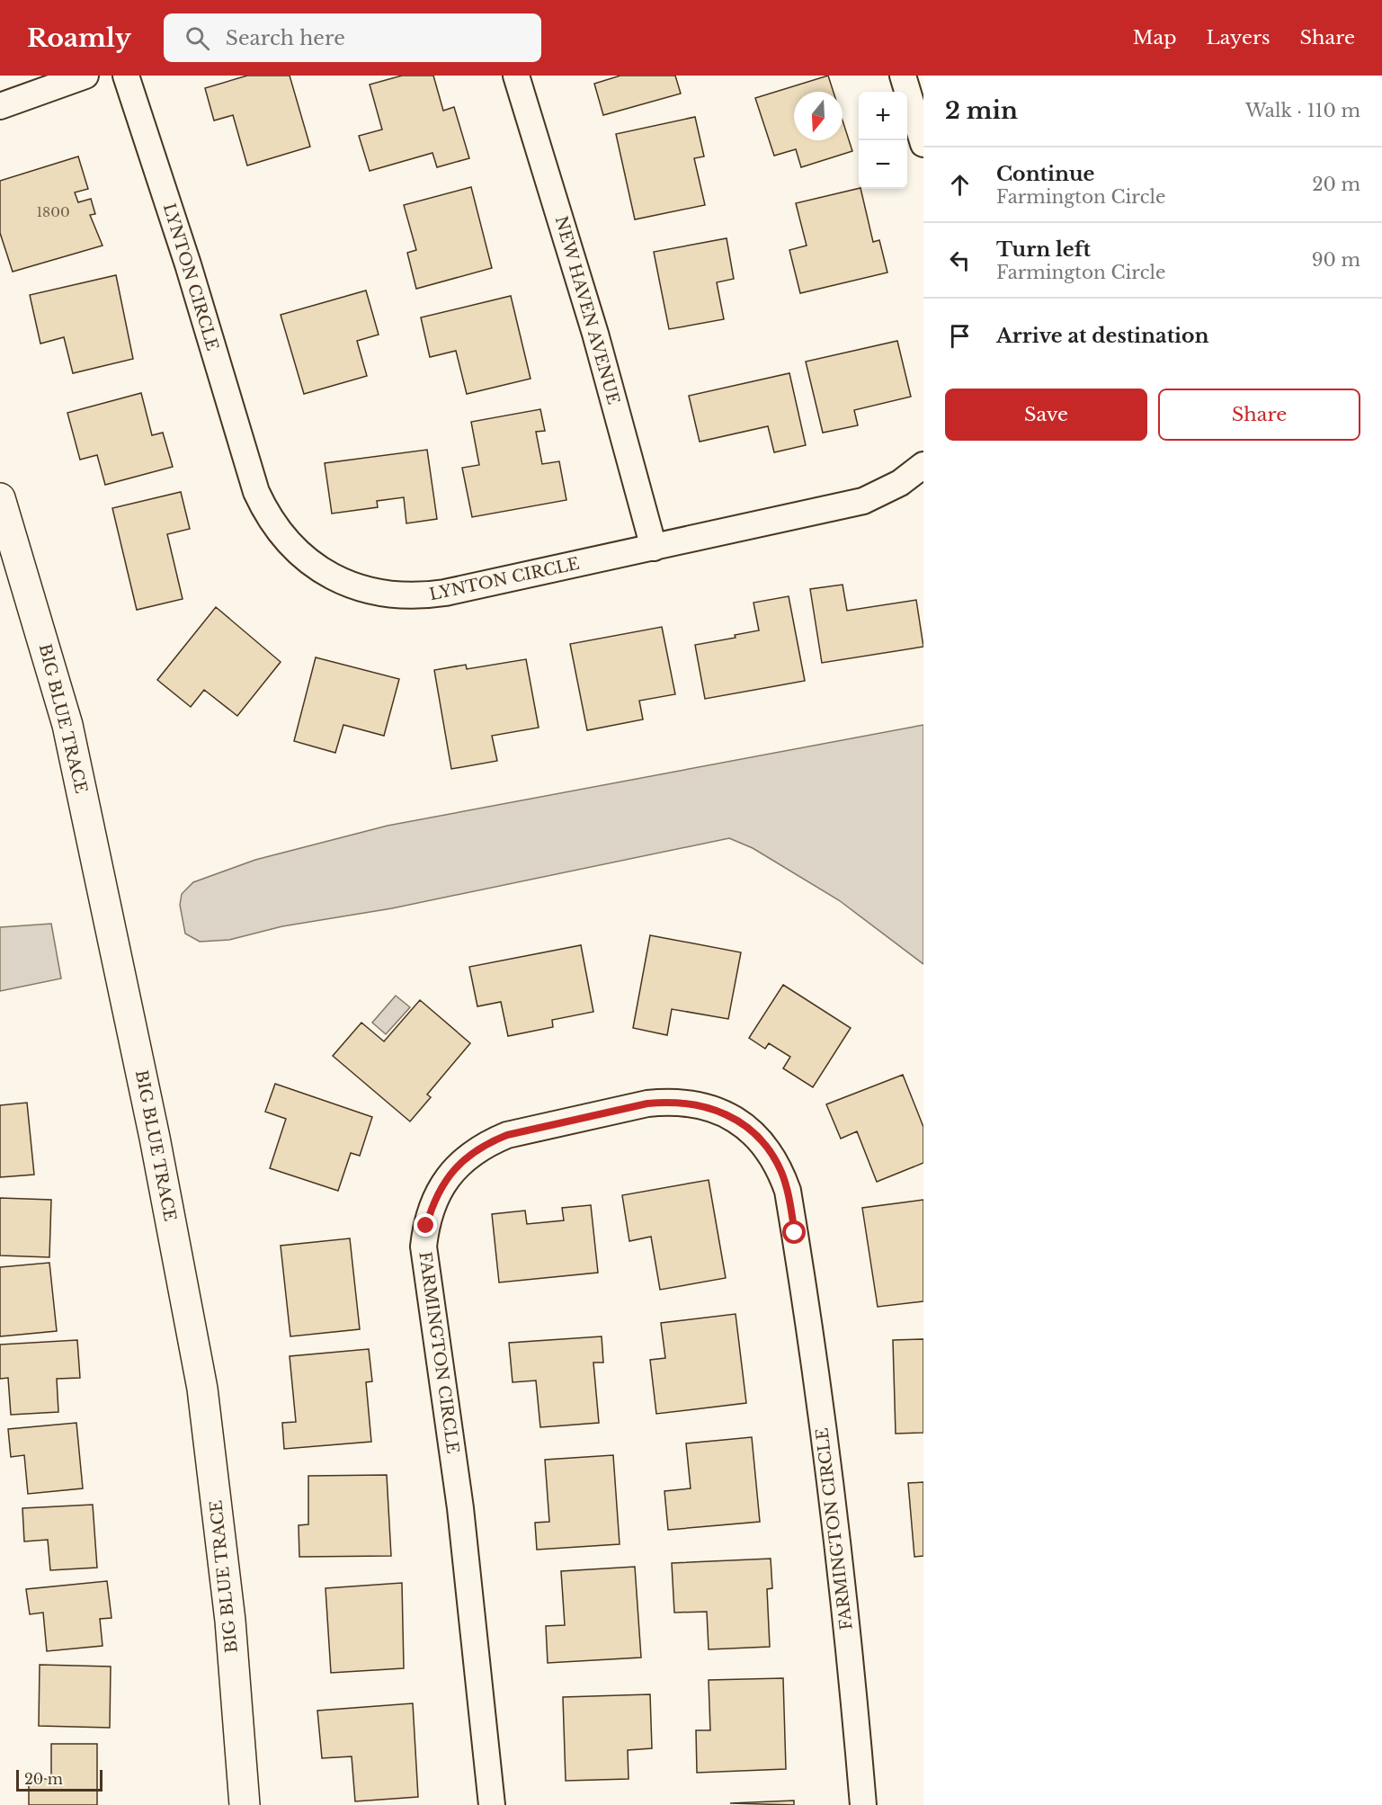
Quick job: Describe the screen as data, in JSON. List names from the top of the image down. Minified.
{"streets":{"street":["LYNTON CIRCLE","NEW HAVEN AVENUE","BIG BLUE TRACE","FARMINGTON CIRCLE"]},"crossings":[["LYNTON CIRCLE","NEW HAVEN AVENUE"]],"house_numbers":["1800"],"scale_bar":"20 m","north":"bottom","page":{"header":"Roamly","search":"Search here","nav":["Map","Layers","Share"],"heading":["2 min","Walk · 110 m"],"map_buttons":["+","−"],"list":[["Continue","Farmington Circle","20 m"],["Turn left","Farmington Circle","90 m"],"Arrive at destination"],"buttons":["Save","Share"],"scale":"20 m"}}
